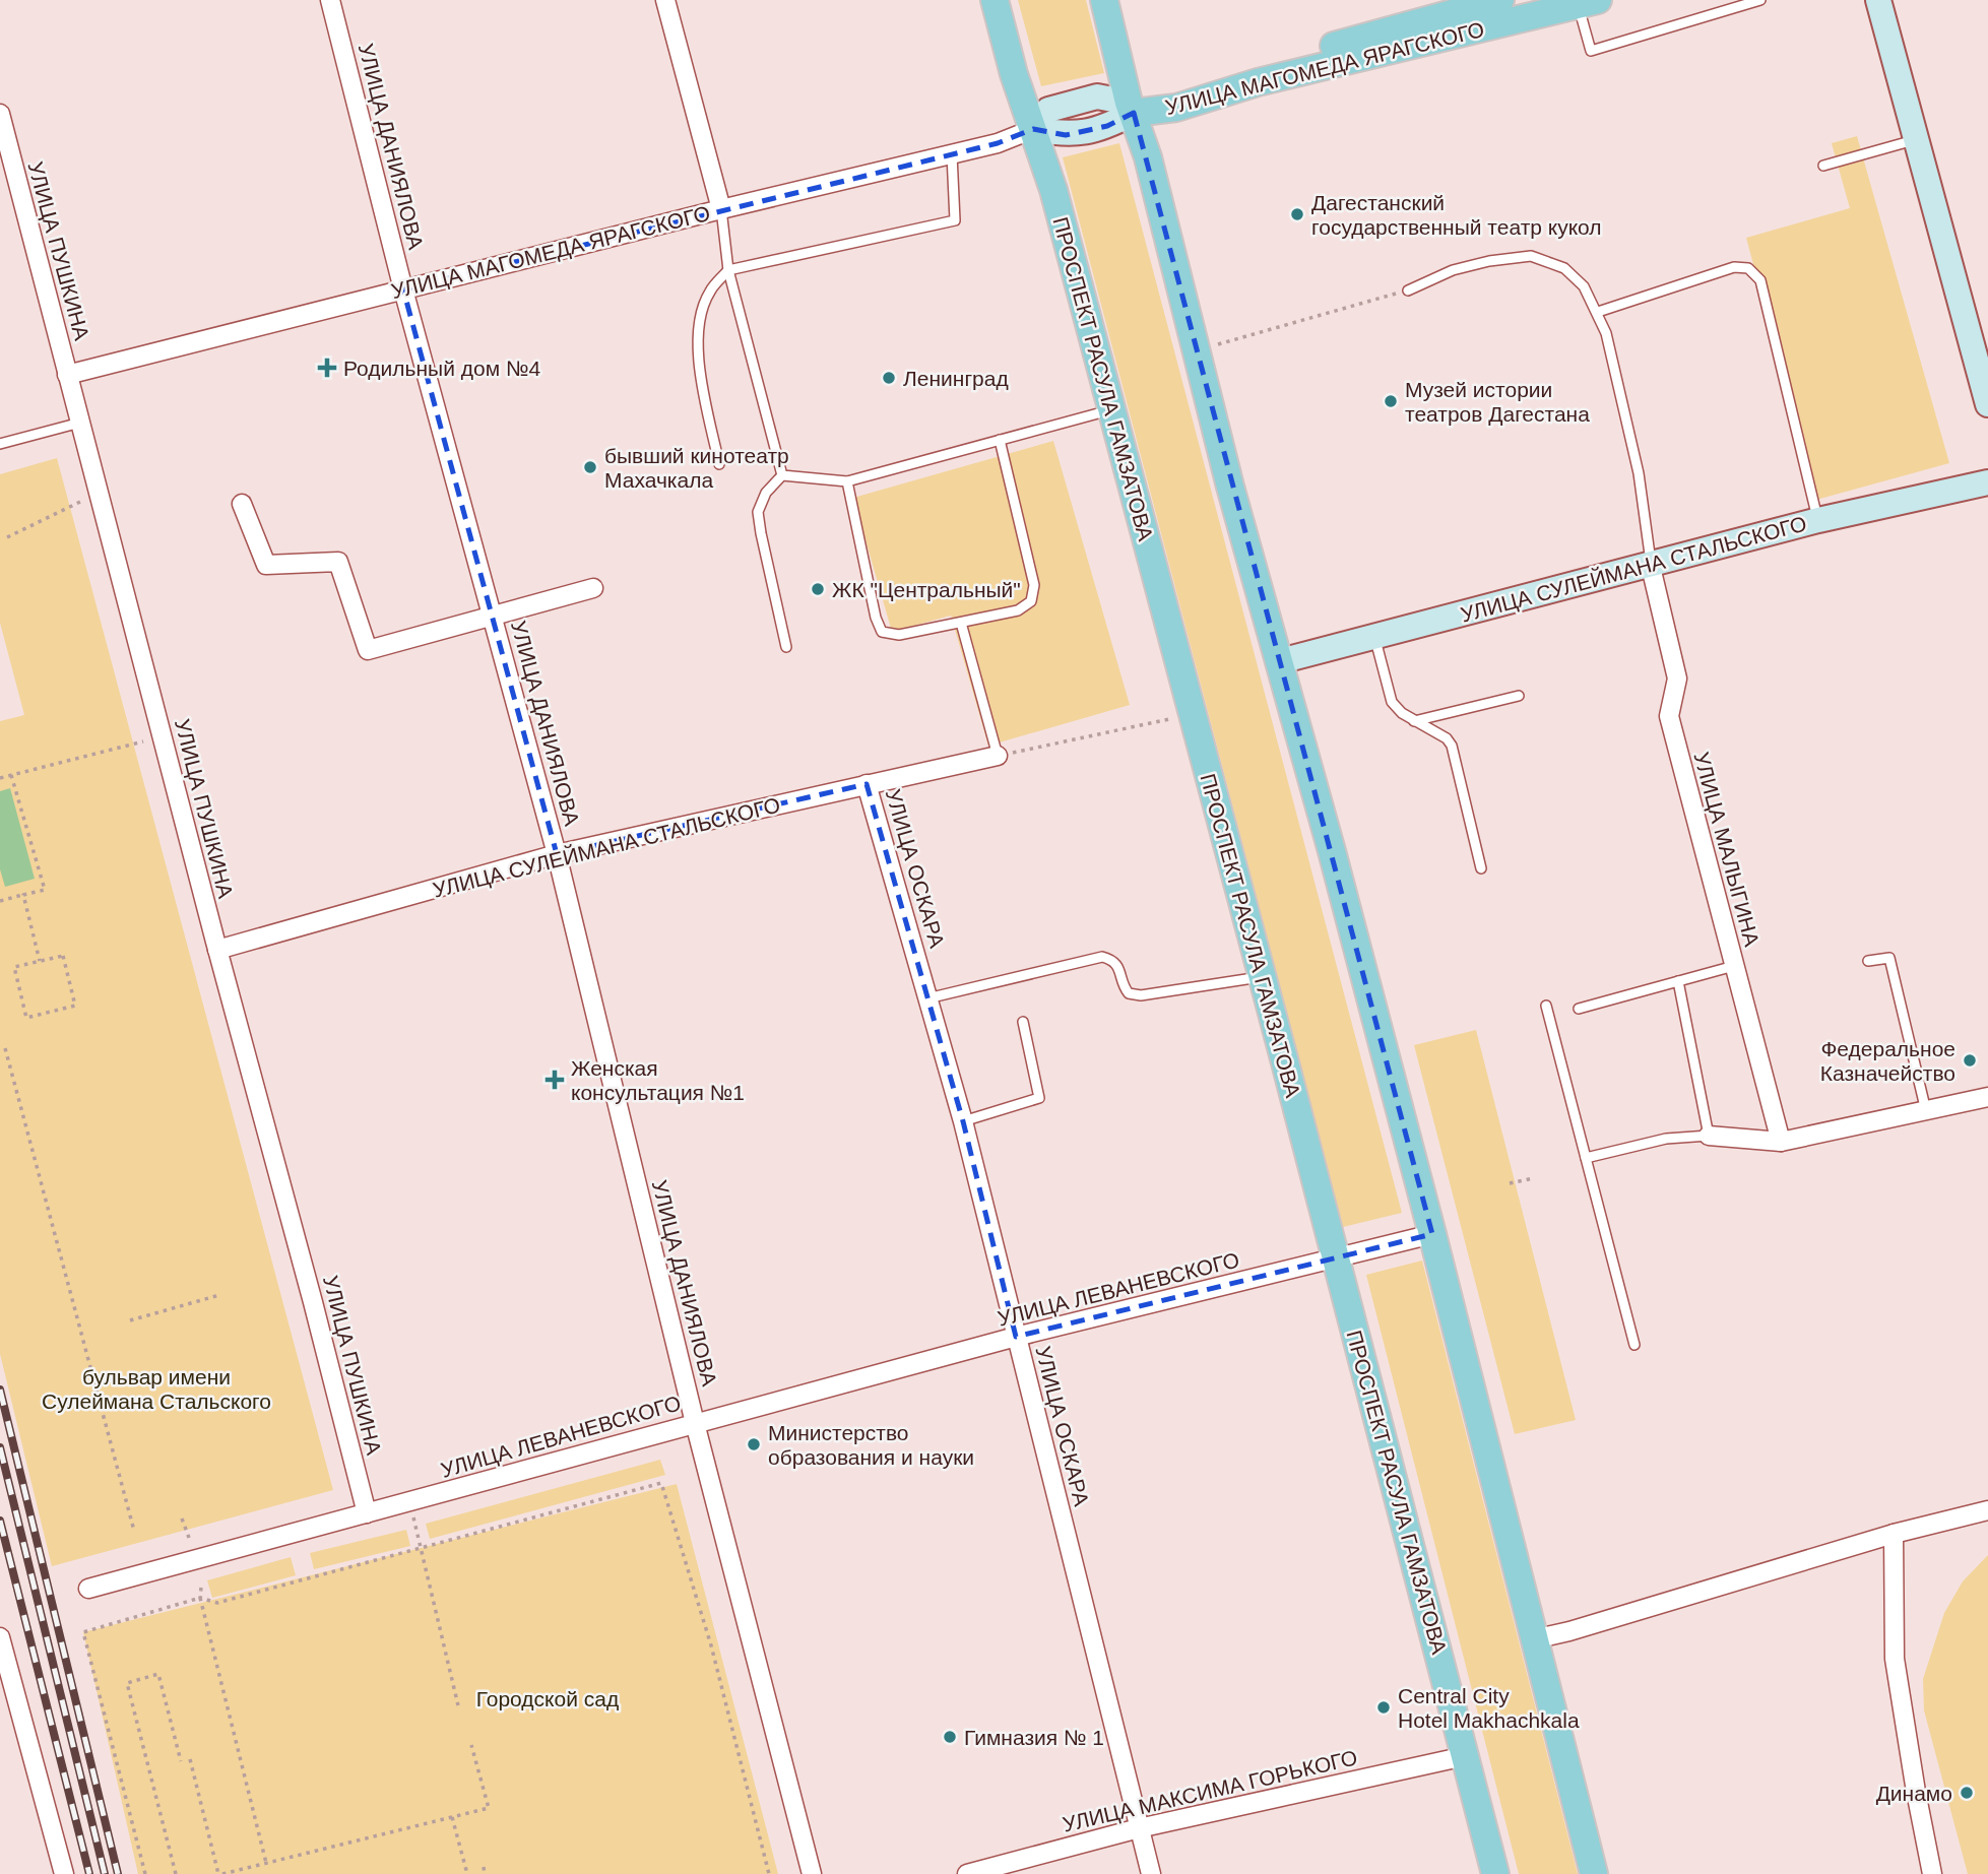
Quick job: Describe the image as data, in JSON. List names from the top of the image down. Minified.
{"streets":{"main road":["УЛИЦА МАГОМЕДА ЯРАГСКОГО","ПРОСПЕКТ РАСУЛА ГАМЗАТОВА","УЛИЦА СУЛЕЙМАНА СТАЛЬСКОГО"],"street":["УЛИЦА ДАНИЯЛОВА","УЛИЦА ПУШКИНА","УЛИЦА МАЛЫГИНА","УЛИЦА ОСКАРА","УЛИЦА ЛЕВАНЕВСКОГО","УЛИЦА МАКСИМА ГОРЬКОГО"]},"crossings":[["УЛИЦА МАГОМЕДА ЯРАГСКОГО","УЛИЦА ДАНИЯЛОВА"],["УЛИЦА МАГОМЕДА ЯРАГСКОГО","УЛИЦА ПУШКИНА"],["УЛИЦА МАГОМЕДА ЯРАГСКОГО","ПРОСПЕКТ РАСУЛА ГАМЗАТОВА"],["УЛИЦА ДАНИЯЛОВА","УЛИЦА СУЛЕЙМАНА СТАЛЬСКОГО"],["УЛИЦА ДАНИЯЛОВА","УЛИЦА ЛЕВАНЕВСКОГО"],["УЛИЦА ПУШКИНА","УЛИЦА СУЛЕЙМАНА СТАЛЬСКОГО"],["УЛИЦА ПУШКИНА","УЛИЦА ЛЕВАНЕВСКОГО"],["ПРОСПЕКТ РАСУЛА ГАМЗАТОВА","УЛИЦА ЛЕВАНЕВСКОГО"],["ПРОСПЕКТ РАСУЛА ГАМЗАТОВА","УЛИЦА МАКСИМА ГОРЬКОГО"],["УЛИЦА СУЛЕЙМАНА СТАЛЬСКОГО","УЛИЦА МАЛЫГИНА"],["УЛИЦА СУЛЕЙМАНА СТАЛЬСКОГО","УЛИЦА ОСКАРА"],["УЛИЦА ОСКАРА","УЛИЦА ЛЕВАНЕВСКОГО"],["УЛИЦА ОСКАРА","УЛИЦА МАКСИМА ГОРЬКОГО"]],"parks":["бульвар имени Сулеймана Стальского","Городской сад"],"places":{"other":["Дагестанский государственный театр кукол","Ленинград","Музей истории театров Дагестана","бывший кинотеатр Махачкала","ЖК \"Центральный\"","Федеральное Казначейство","Министерство образования и науки","Central City Hotel Makhachkala","Гимназия № 1","Динамо"],"health":["Родильный дом №4","Женская консультация №1"]}}
